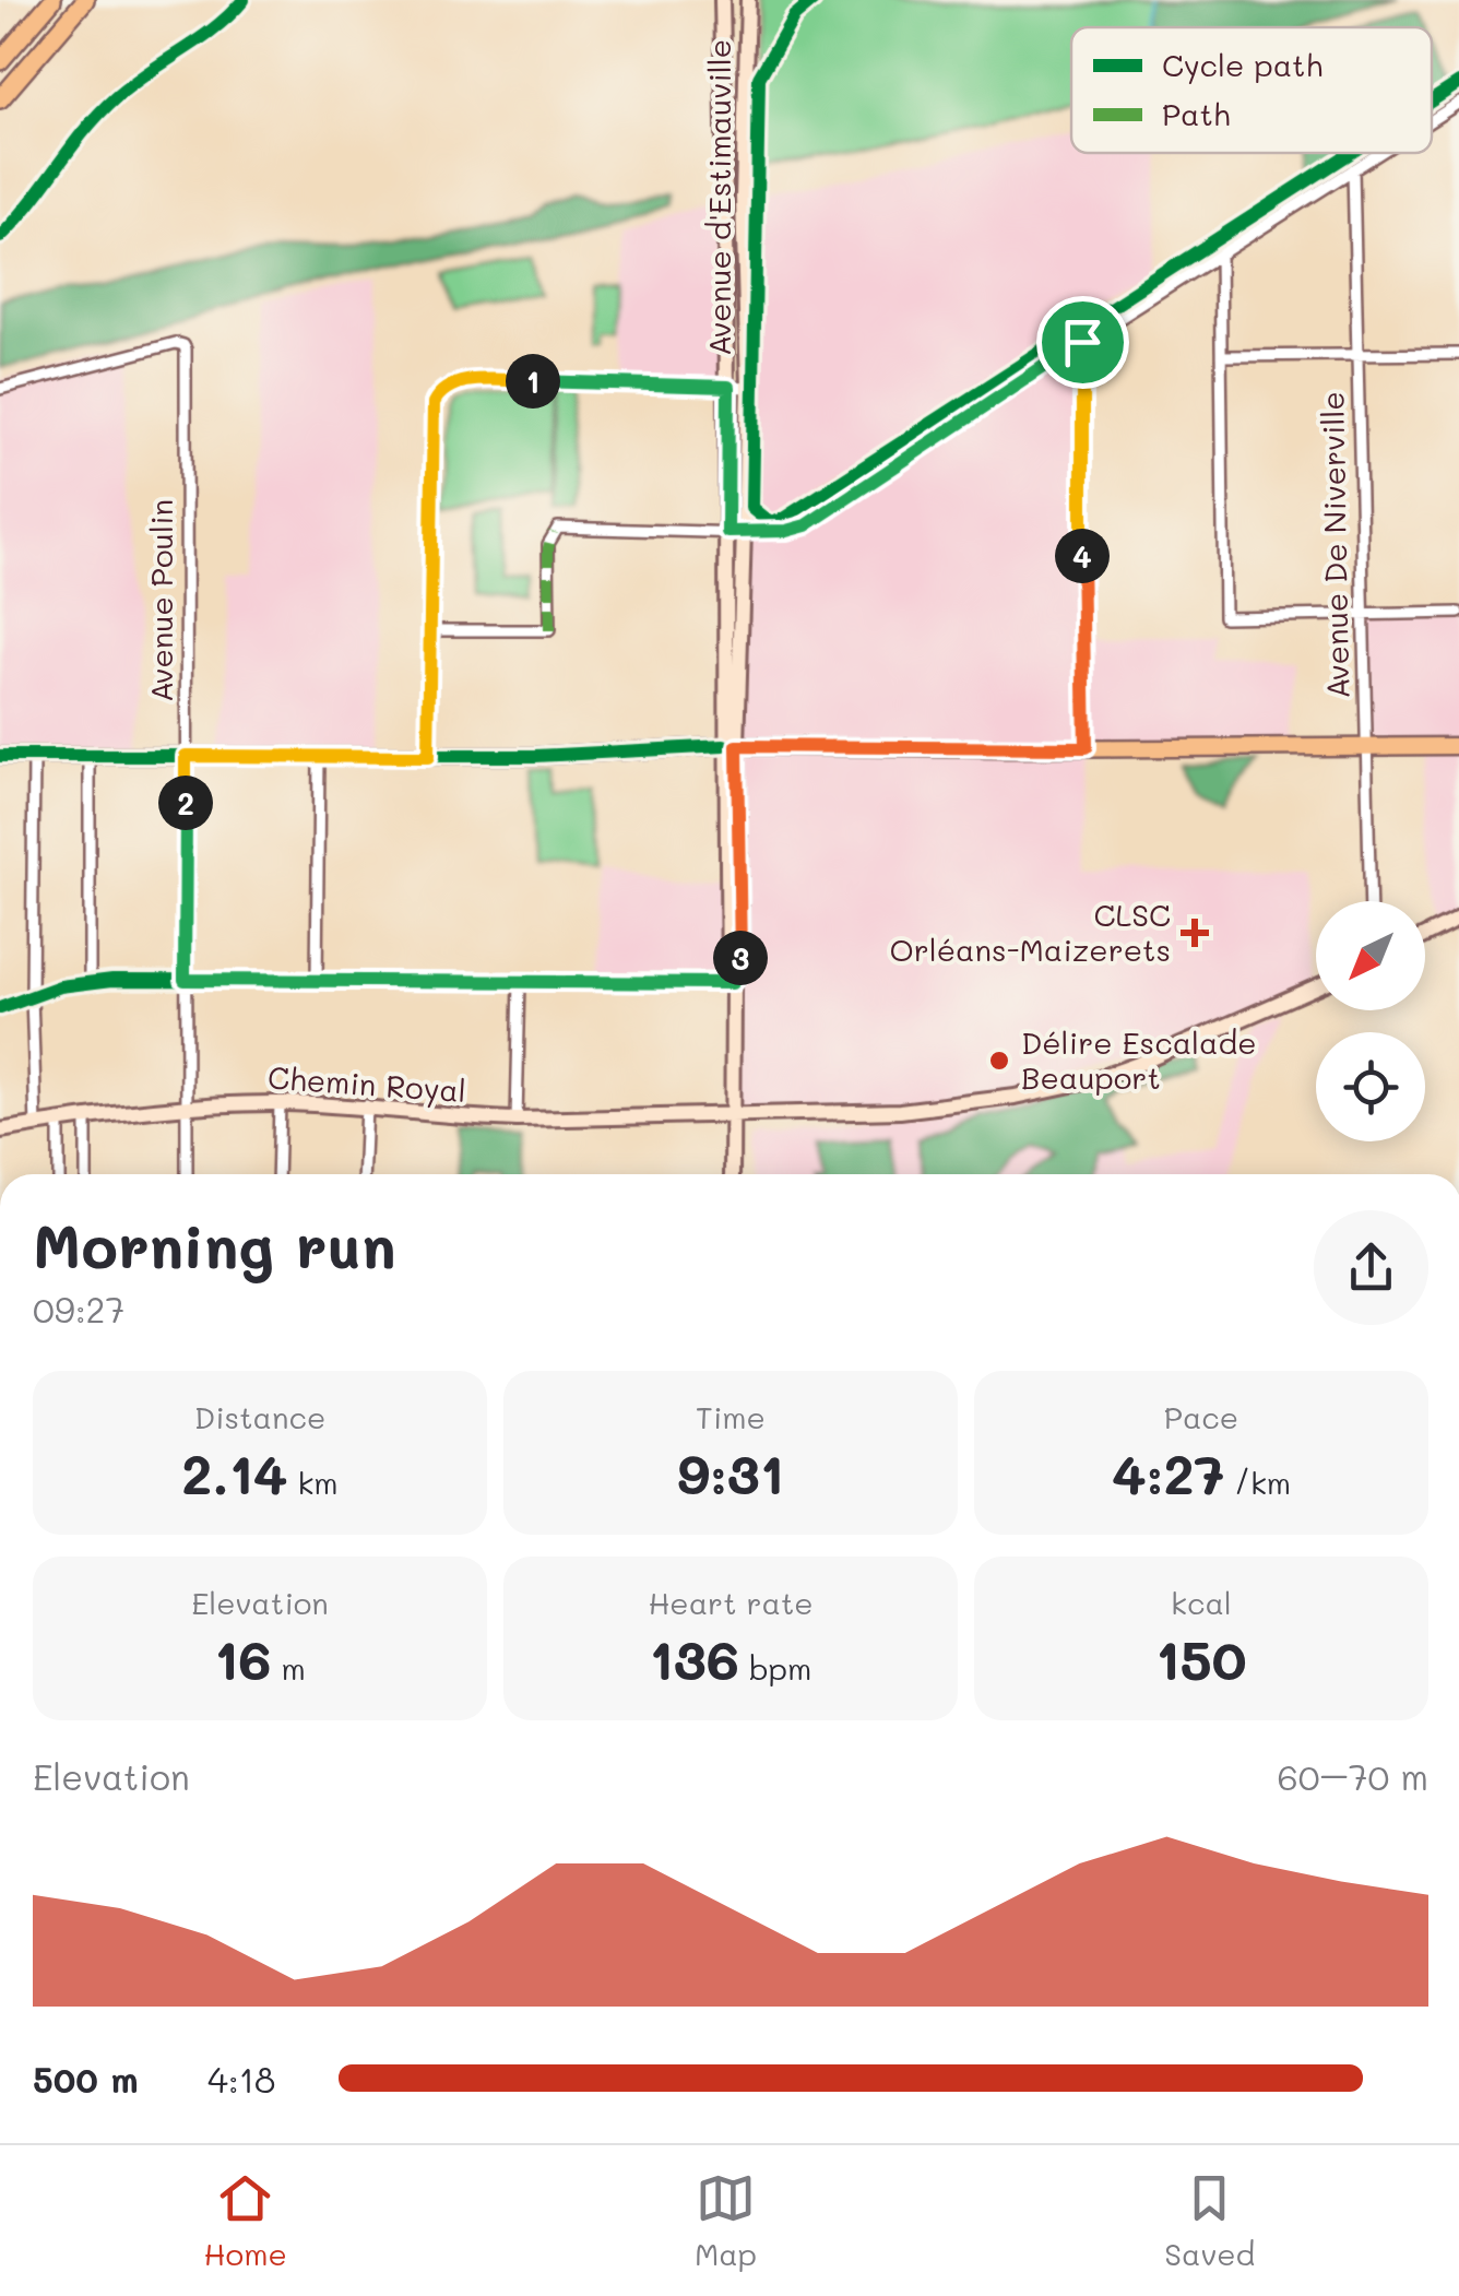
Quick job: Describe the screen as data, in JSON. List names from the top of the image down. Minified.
{"streets":{"main road":["Avenue d'Estimauville","Chemin Royal"],"street":["Avenue De Niverville","Avenue Poulin"]},"crossings":[["Avenue d'Estimauville","Chemin Royal"],["Avenue Poulin","Chemin Royal"]],"places":{"health":["CLSC Orléans-Maizerets"],"other":["Délire Escalade Beauport"]},"legend":["Cycle path","Path"],"north":"bottom left","page":{"pins":["1","4","2","3"],"heading":["Morning run","09:27"],"stats":[["Distance","2.14 km"],["Time","9:31"],["Pace","4:27 /km"],["Elevation","16 m"],["Heart rate","136 bpm"],["kcal","150"]],"chart":["Elevation","60–70 m"],"list":[{"name":"500 m","note":"4:18"}],"tabs":["Home","Map","Saved"]}}
